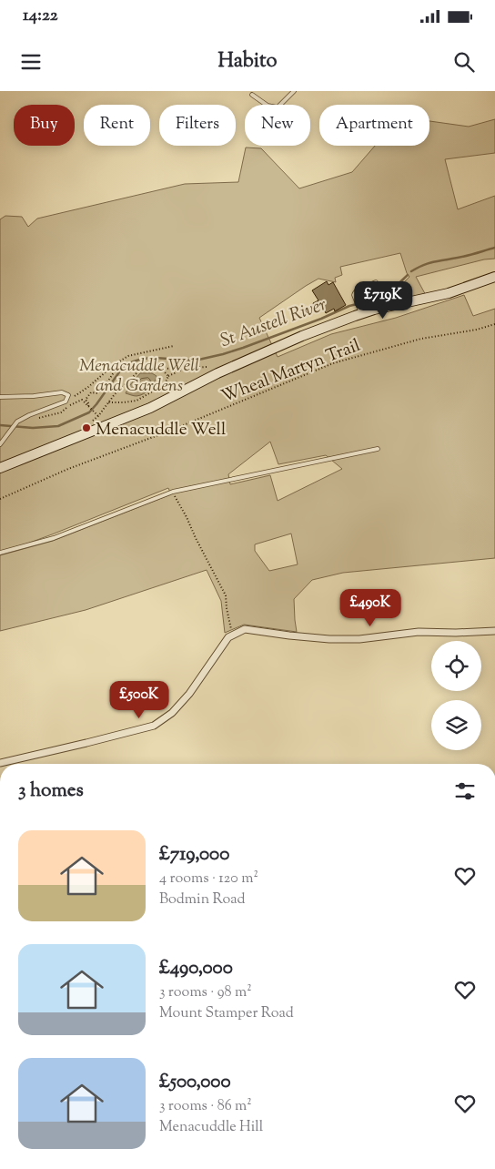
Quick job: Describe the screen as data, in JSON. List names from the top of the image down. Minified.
{"streets":{"path":["Wheal Martyn Trail"]},"water":["St Austell River"],"parks":["Menacuddle Well and Gardens"],"places":["Menacuddle Well"],"page":{"status":"14:22","header":"Habito","chip":["Buy","Rent","Filters","New","Apartment"],"price":["£719K","£490K","£500K"],"heading":"3 homes","list":[{"name":"£719,000","note":"4 rooms · 120 m² · Bodmin Road"},{"name":"£490,000","note":"3 rooms · 98 m² · Mount Stamper Road"},{"name":"£500,000","note":"3 rooms · 86 m² · Menacuddle Hill"}]}}
